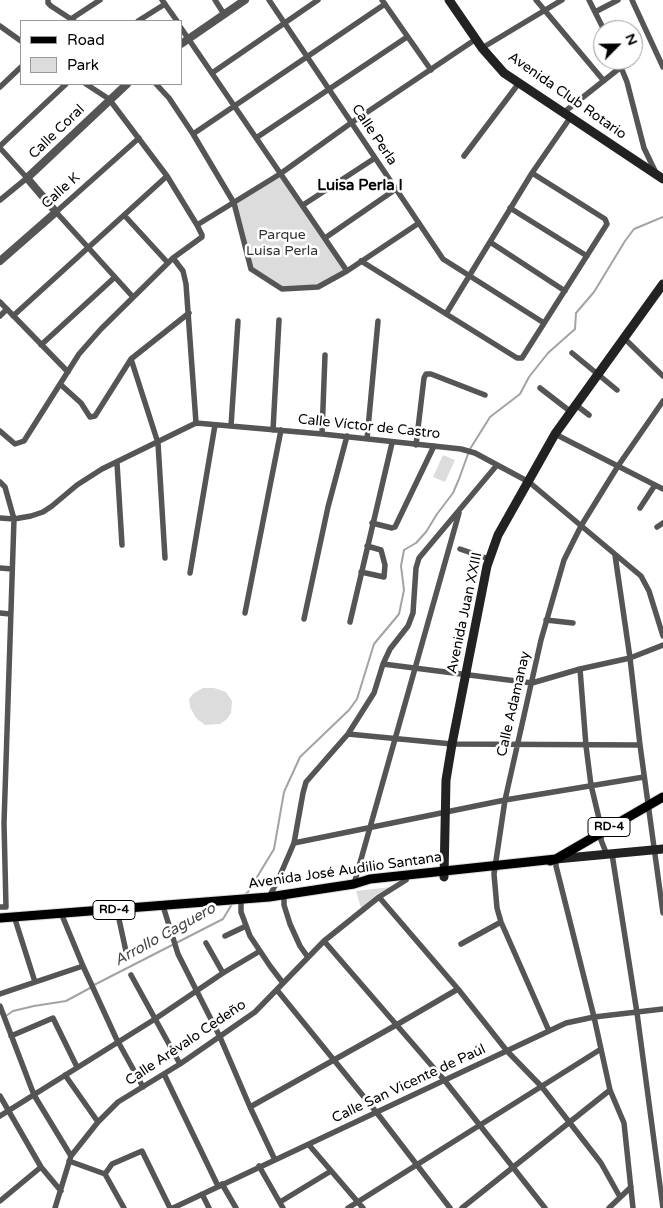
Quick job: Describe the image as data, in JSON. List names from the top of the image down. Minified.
{"streets":{"main road":["Avenida Club Rotario","Avenida Juan XXIII","RD-4","Avenida José Audilio Santana"],"street":["Calle Coral","Calle Perla","Calle K","Calle Víctor de Castro","Calle Adamanay","Calle Arévalo Cedeño","Calle San Vicente de Paúl"]},"crossings":[["Calle Víctor de Castro","Avenida Juan XXIII"],["Calle Víctor de Castro","Calle Adamanay"],["Avenida Juan XXIII","RD-4"],["Avenida Juan XXIII","Avenida José Audilio Santana"],["Calle Adamanay","Avenida José Audilio Santana"],["Calle Adamanay","Calle San Vicente de Paúl"],["RD-4","Avenida José Audilio Santana"],["RD-4","Calle Arévalo Cedeño"]],"districts":["Luisa Perla I"],"water":["Arrollo Caguero"],"parks":["Parque Luisa Perla"],"legend":["Road","Park"],"north":"top right"}
